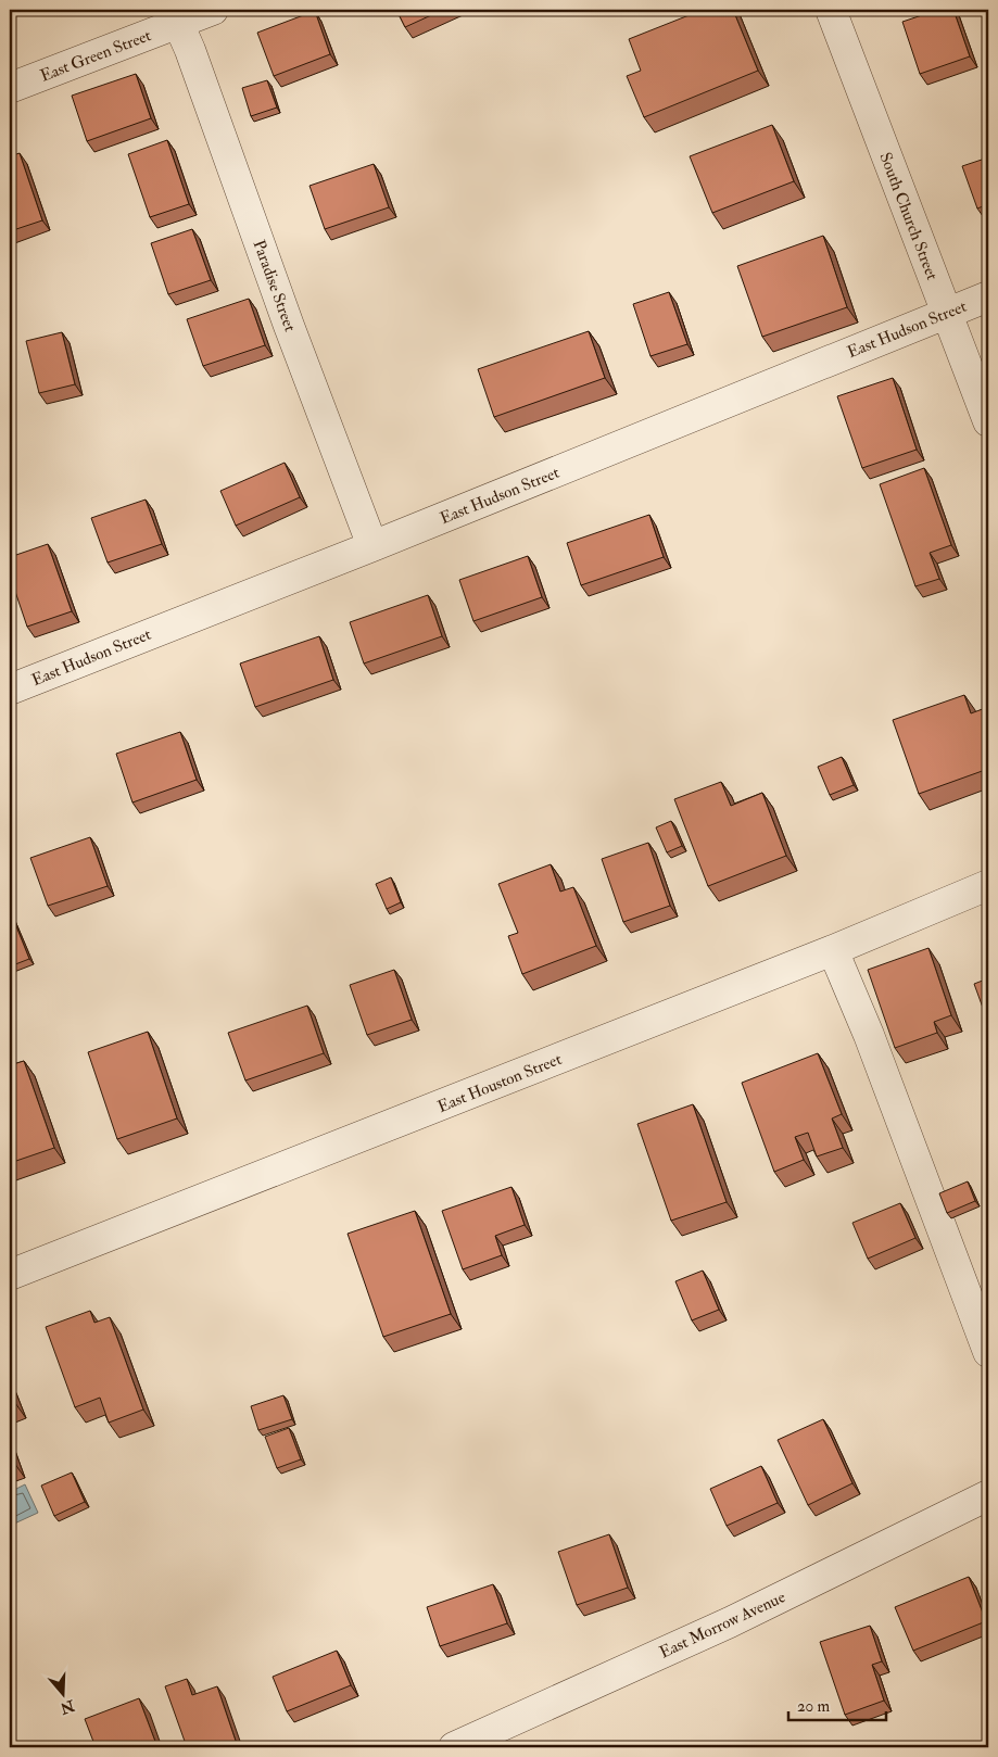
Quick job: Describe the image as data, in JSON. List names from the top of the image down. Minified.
{"streets":{"street":["East Green Street","South Church Street","Paradise Street","East Hudson Street","East Houston Street","East Morrow Avenue"]},"crossings":[["East Green Street","Paradise Street"],["South Church Street","East Hudson Street"],["Paradise Street","East Hudson Street"]],"scale_bar":"20 m","north":"bottom"}
